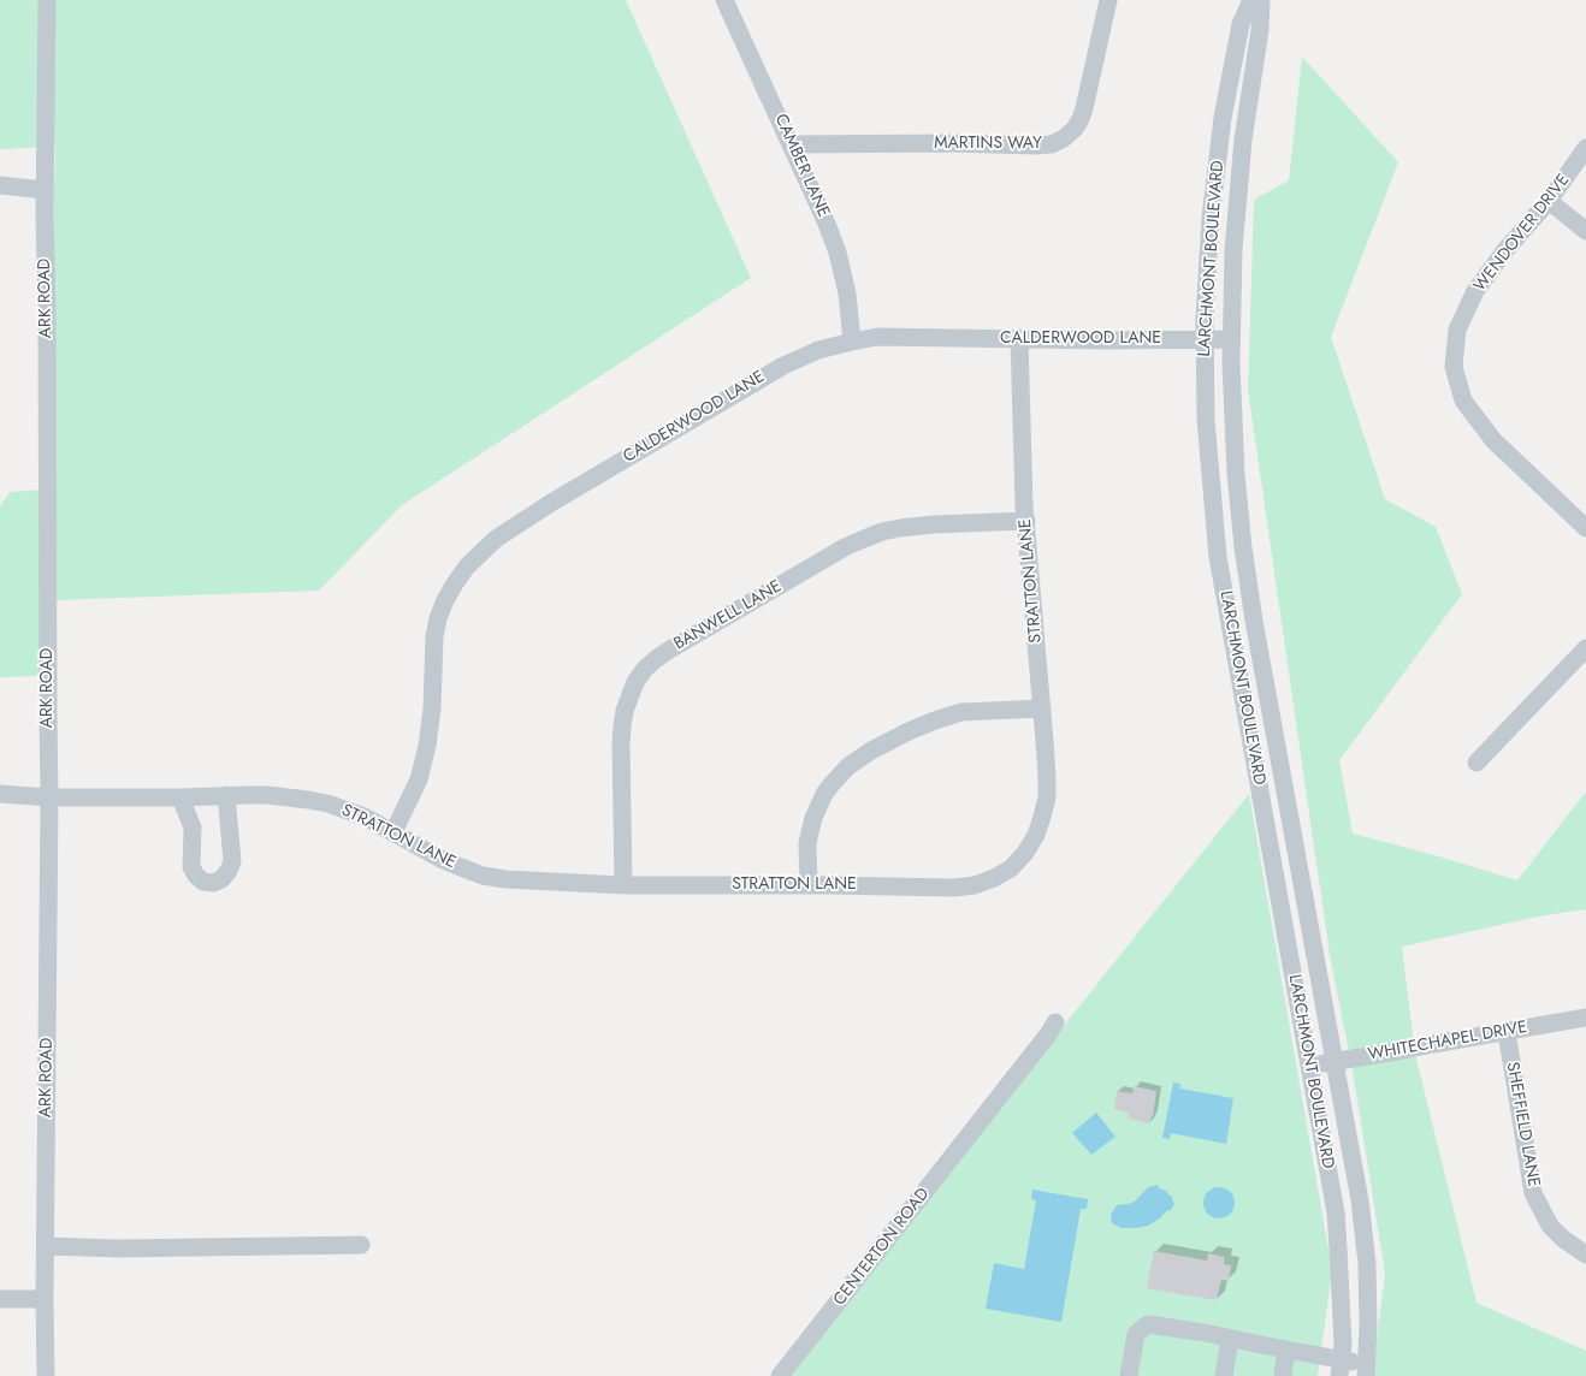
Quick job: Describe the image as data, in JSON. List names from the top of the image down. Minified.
{"streets":{"street":["MARTINS WAY","CAMBER LANE","WENDOVER DRIVE","LARCHMONT BOULEVARD","ARK ROAD","CALDERWOOD LANE","STRATTON LANE","BANWELL LANE","WHITECHAPEL DRIVE","SHEFFIELD LANE","CENTERTON ROAD"]},"crossings":[["MARTINS WAY","CAMBER LANE"],["CAMBER LANE","CALDERWOOD LANE"],["LARCHMONT BOULEVARD","CALDERWOOD LANE"],["LARCHMONT BOULEVARD","WHITECHAPEL DRIVE"],["ARK ROAD","STRATTON LANE"],["CALDERWOOD LANE","STRATTON LANE"],["STRATTON LANE","BANWELL LANE"],["WHITECHAPEL DRIVE","SHEFFIELD LANE"]]}
